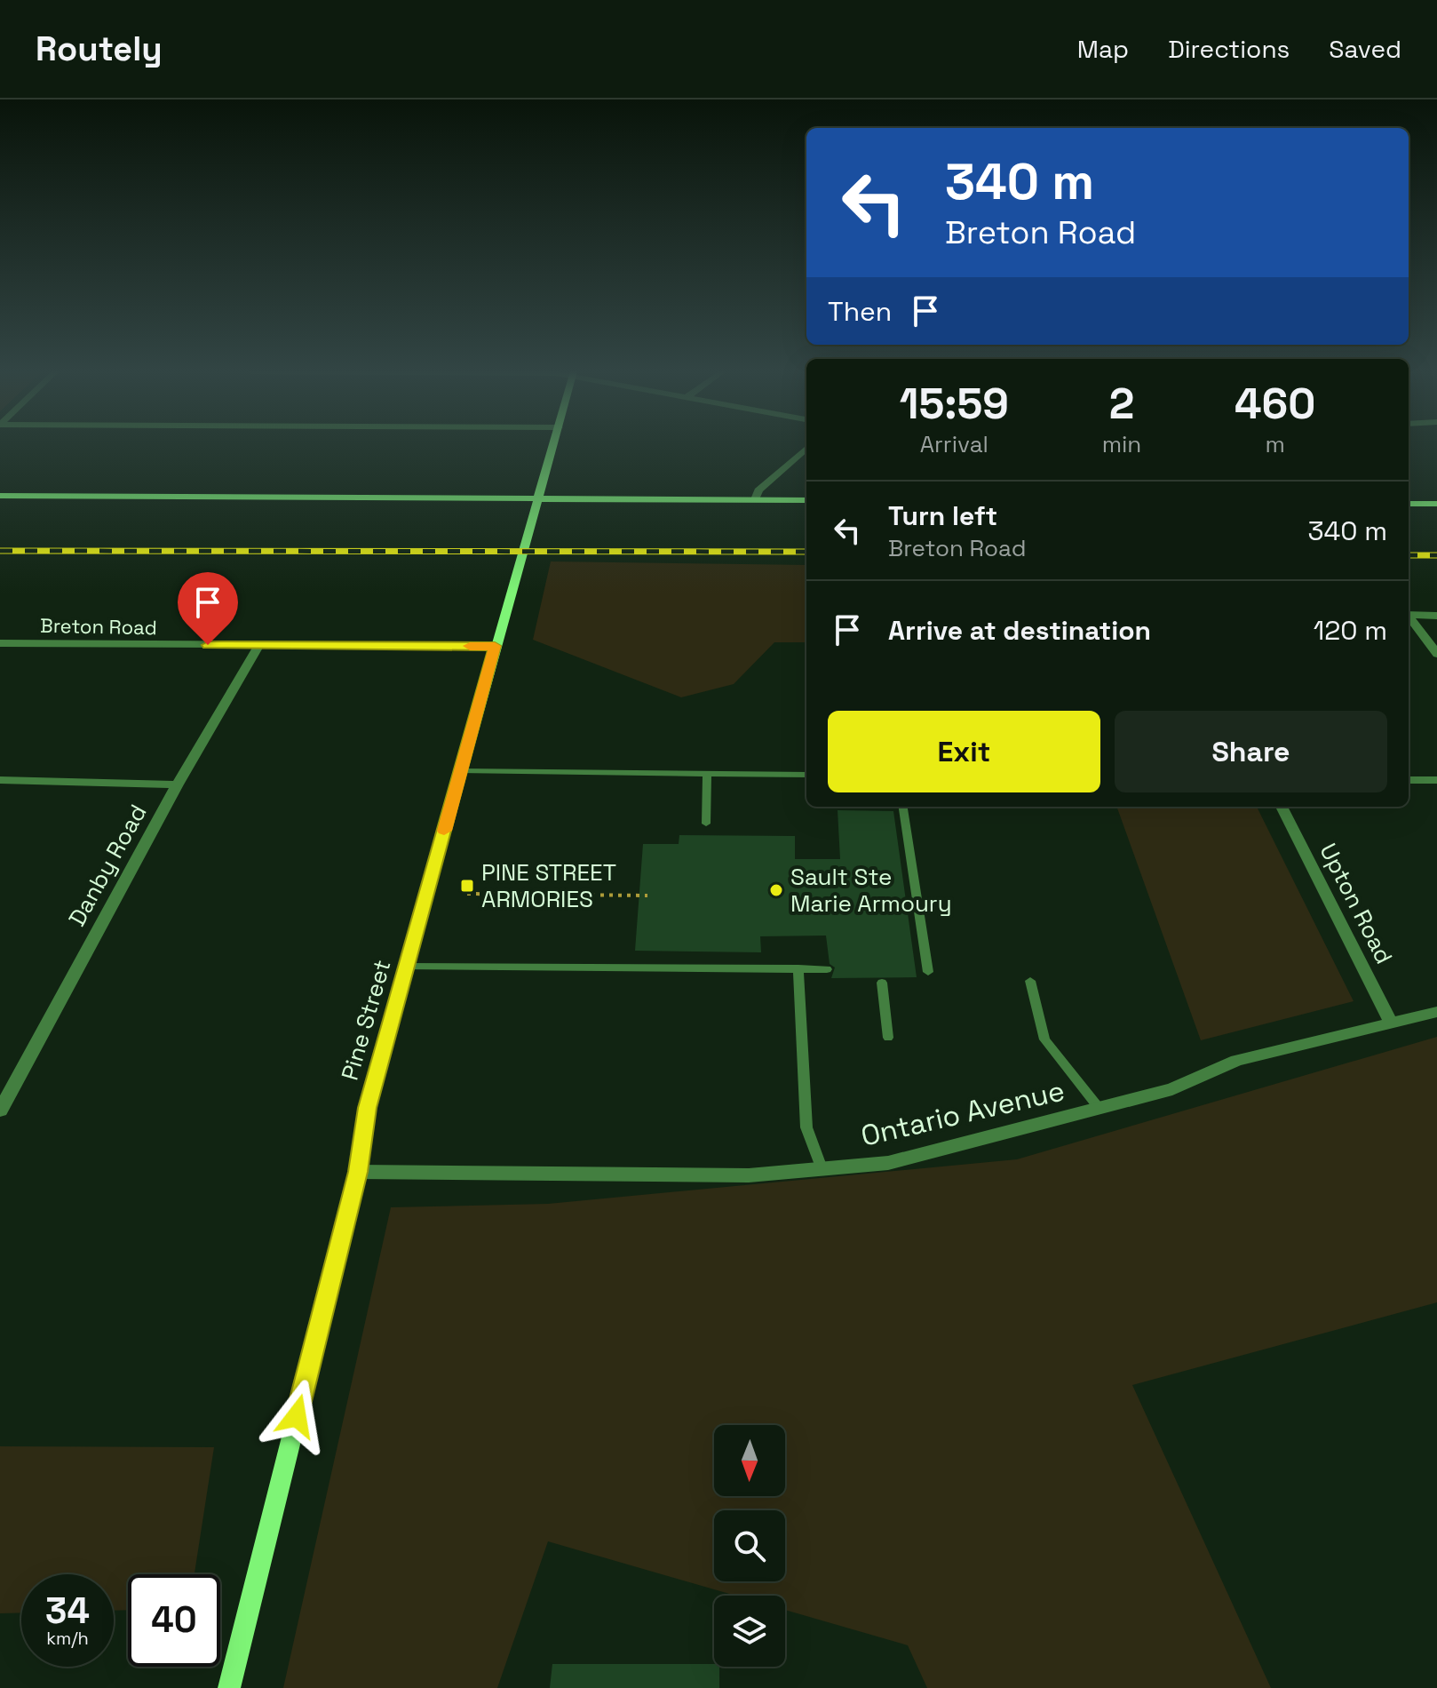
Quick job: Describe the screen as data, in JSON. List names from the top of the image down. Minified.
{"streets":{"street":["Breton Road","Danby Road","Upton Road","Pine Street","Ontario Avenue"]},"crossings":[["Breton Road","Danby Road"],["Breton Road","Pine Street"],["Upton Road","Ontario Avenue"],["Pine Street","Ontario Avenue"]],"places":{"transit":["PINE STREET ARMORIES"],"other":["Sault Ste Marie Armoury"]},"north":"bottom","page":{"header":"Routely","nav":["Map","Directions","Saved"],"turn":["340 m","Breton Road"],"then":"Then","eta":["15:59","Arrival","2","min","460","m"],"list":[{"name":"Turn left","note":"Breton Road","value":"340 m"},{"name":"Arrive at destination","value":"120 m"}],"buttons":["Exit","Share"],"speed":"34 km/h","limit":"40"}}
